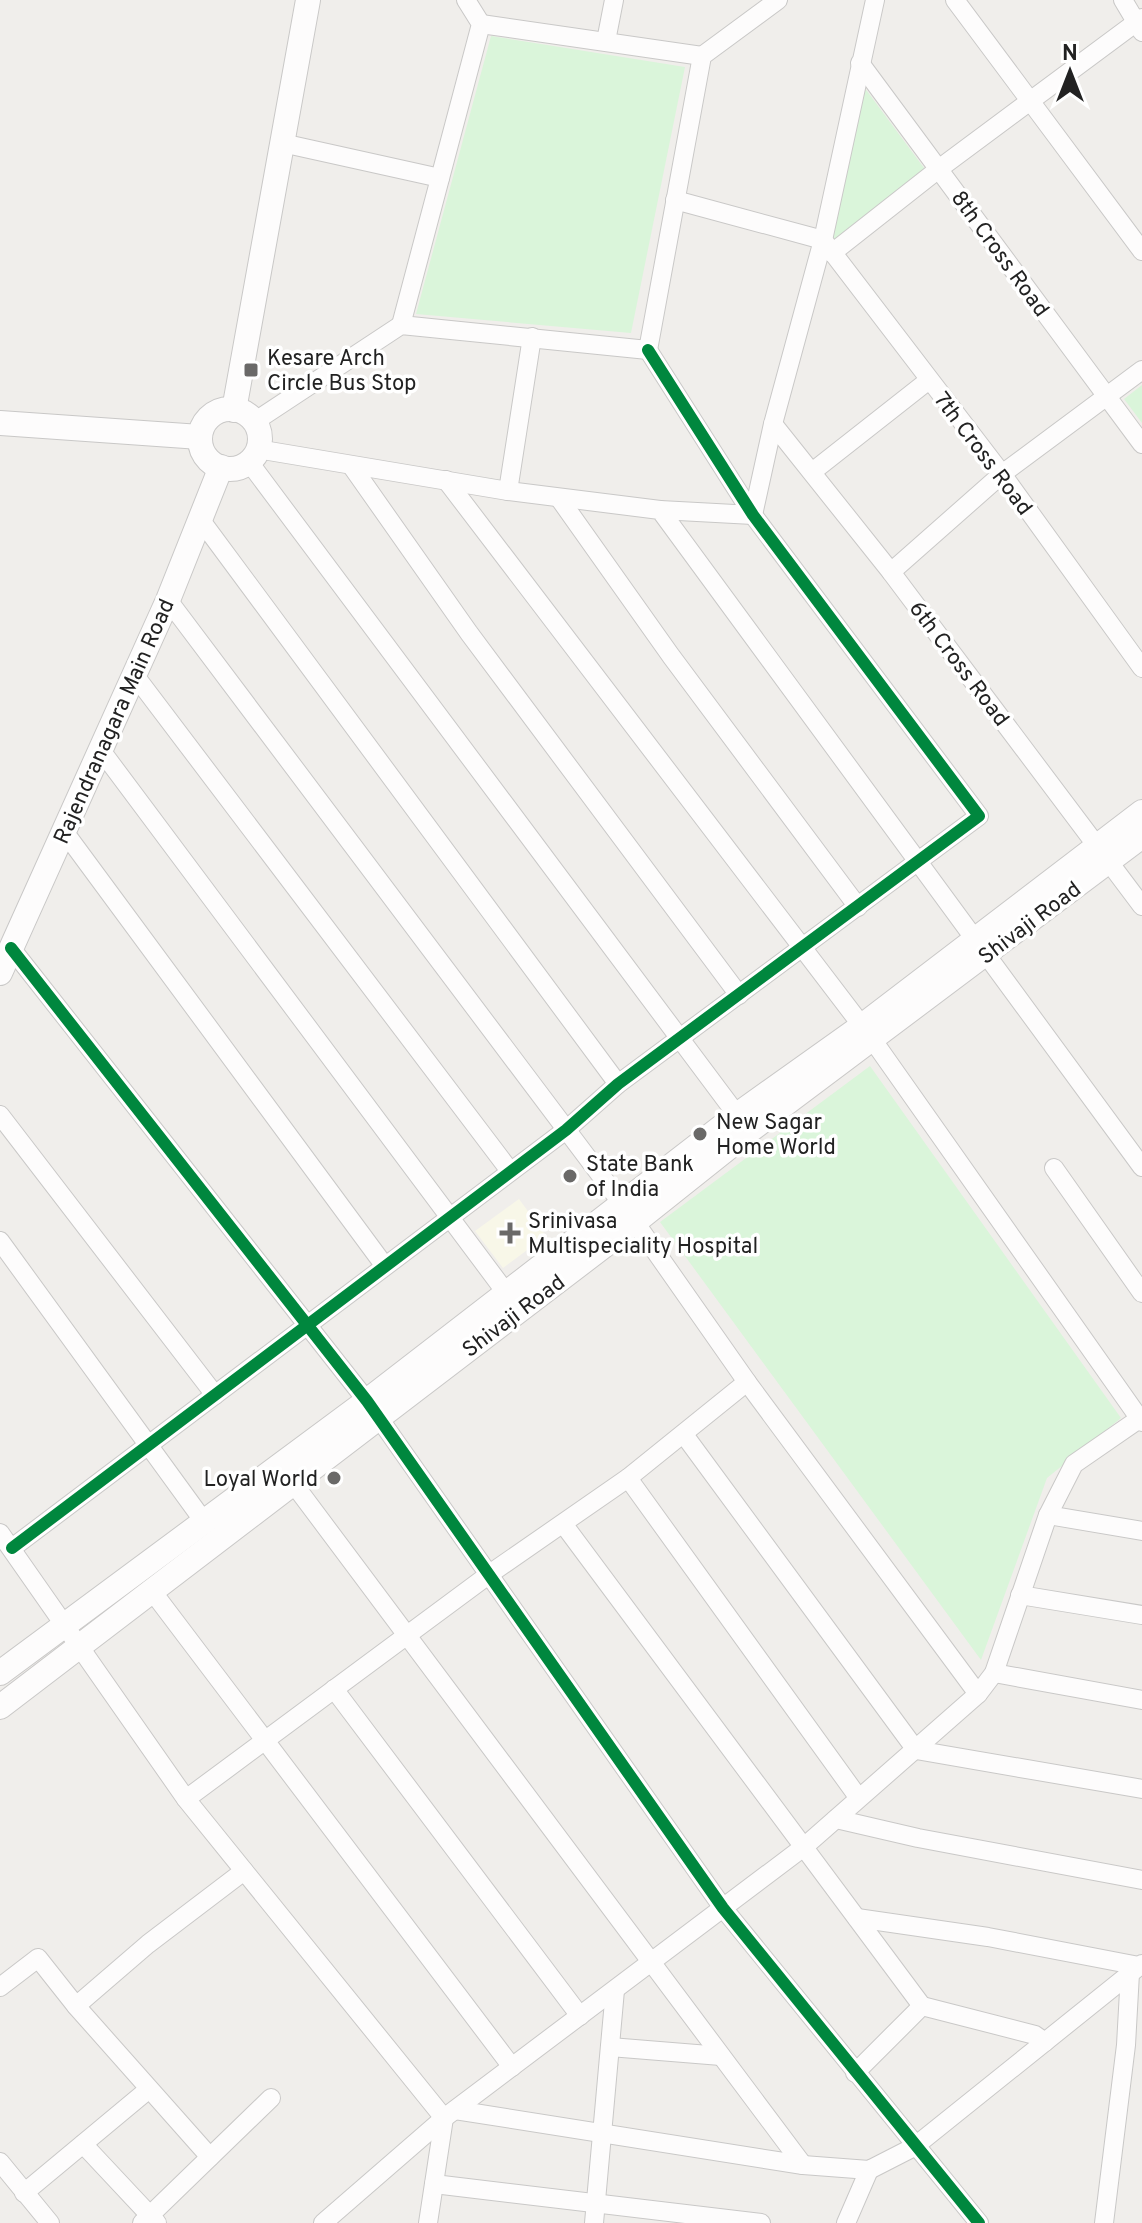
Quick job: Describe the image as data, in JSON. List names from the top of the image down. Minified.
{"streets":{"street":["8th Cross Road","7th Cross Road","6th Cross Road","Rajendranagara Main Road","Shivaji Road"]},"crossings":[["6th Cross Road","Shivaji Road"]],"places":{"transit":["Kesare Arch Circle Bus Stop"],"other":["New Sagar Home World","State Bank of India","Loyal World"],"health":["Srinivasa Multispeciality Hospital"]},"north":"top"}
